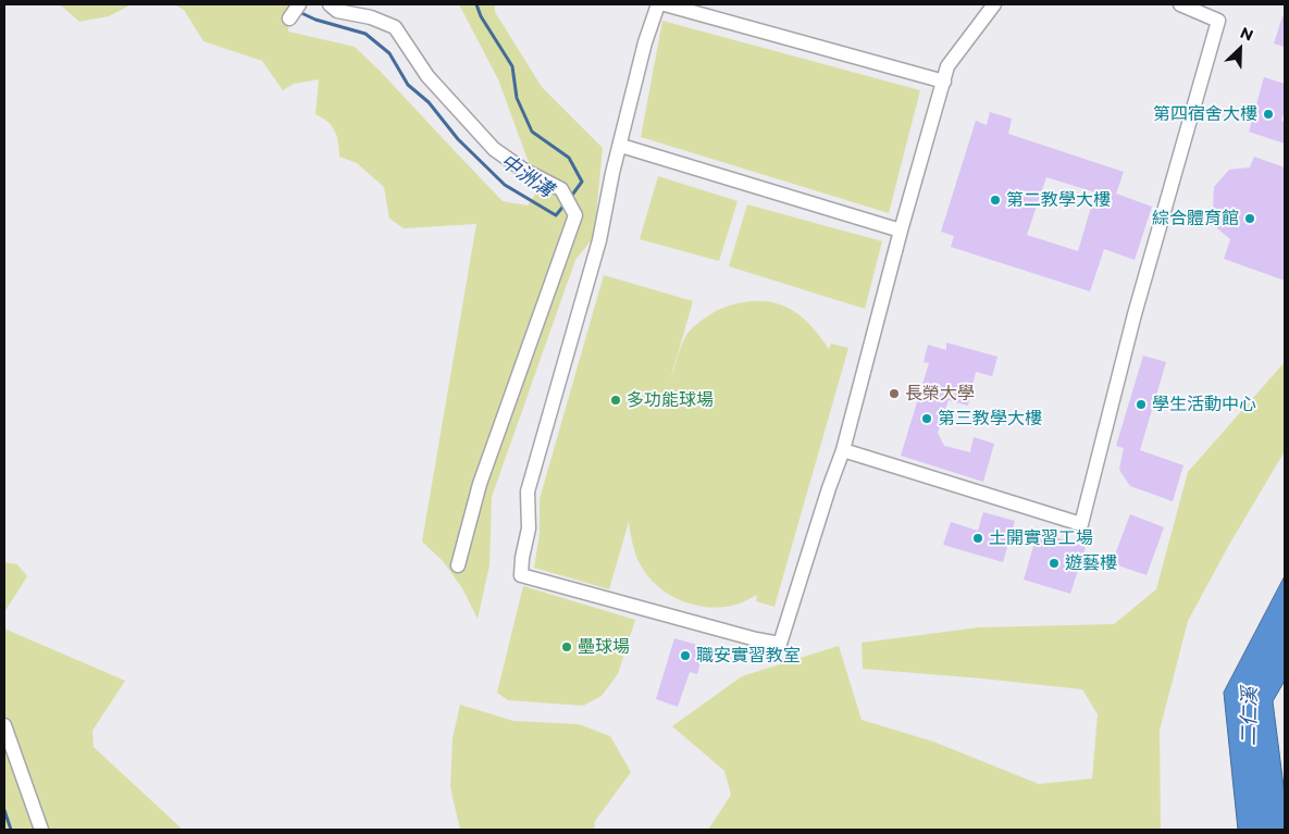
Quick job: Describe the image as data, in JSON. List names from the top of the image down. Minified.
{"water":["中洲溝","二仁溪"],"places":["第四宿舍大樓","第二教學大樓","綜合體育館","長榮大學","多功能球場","學生活動中心","第三教學大樓","土開實習工場","遊藝樓","壘球場","職安實習教室"],"north":"top right"}
